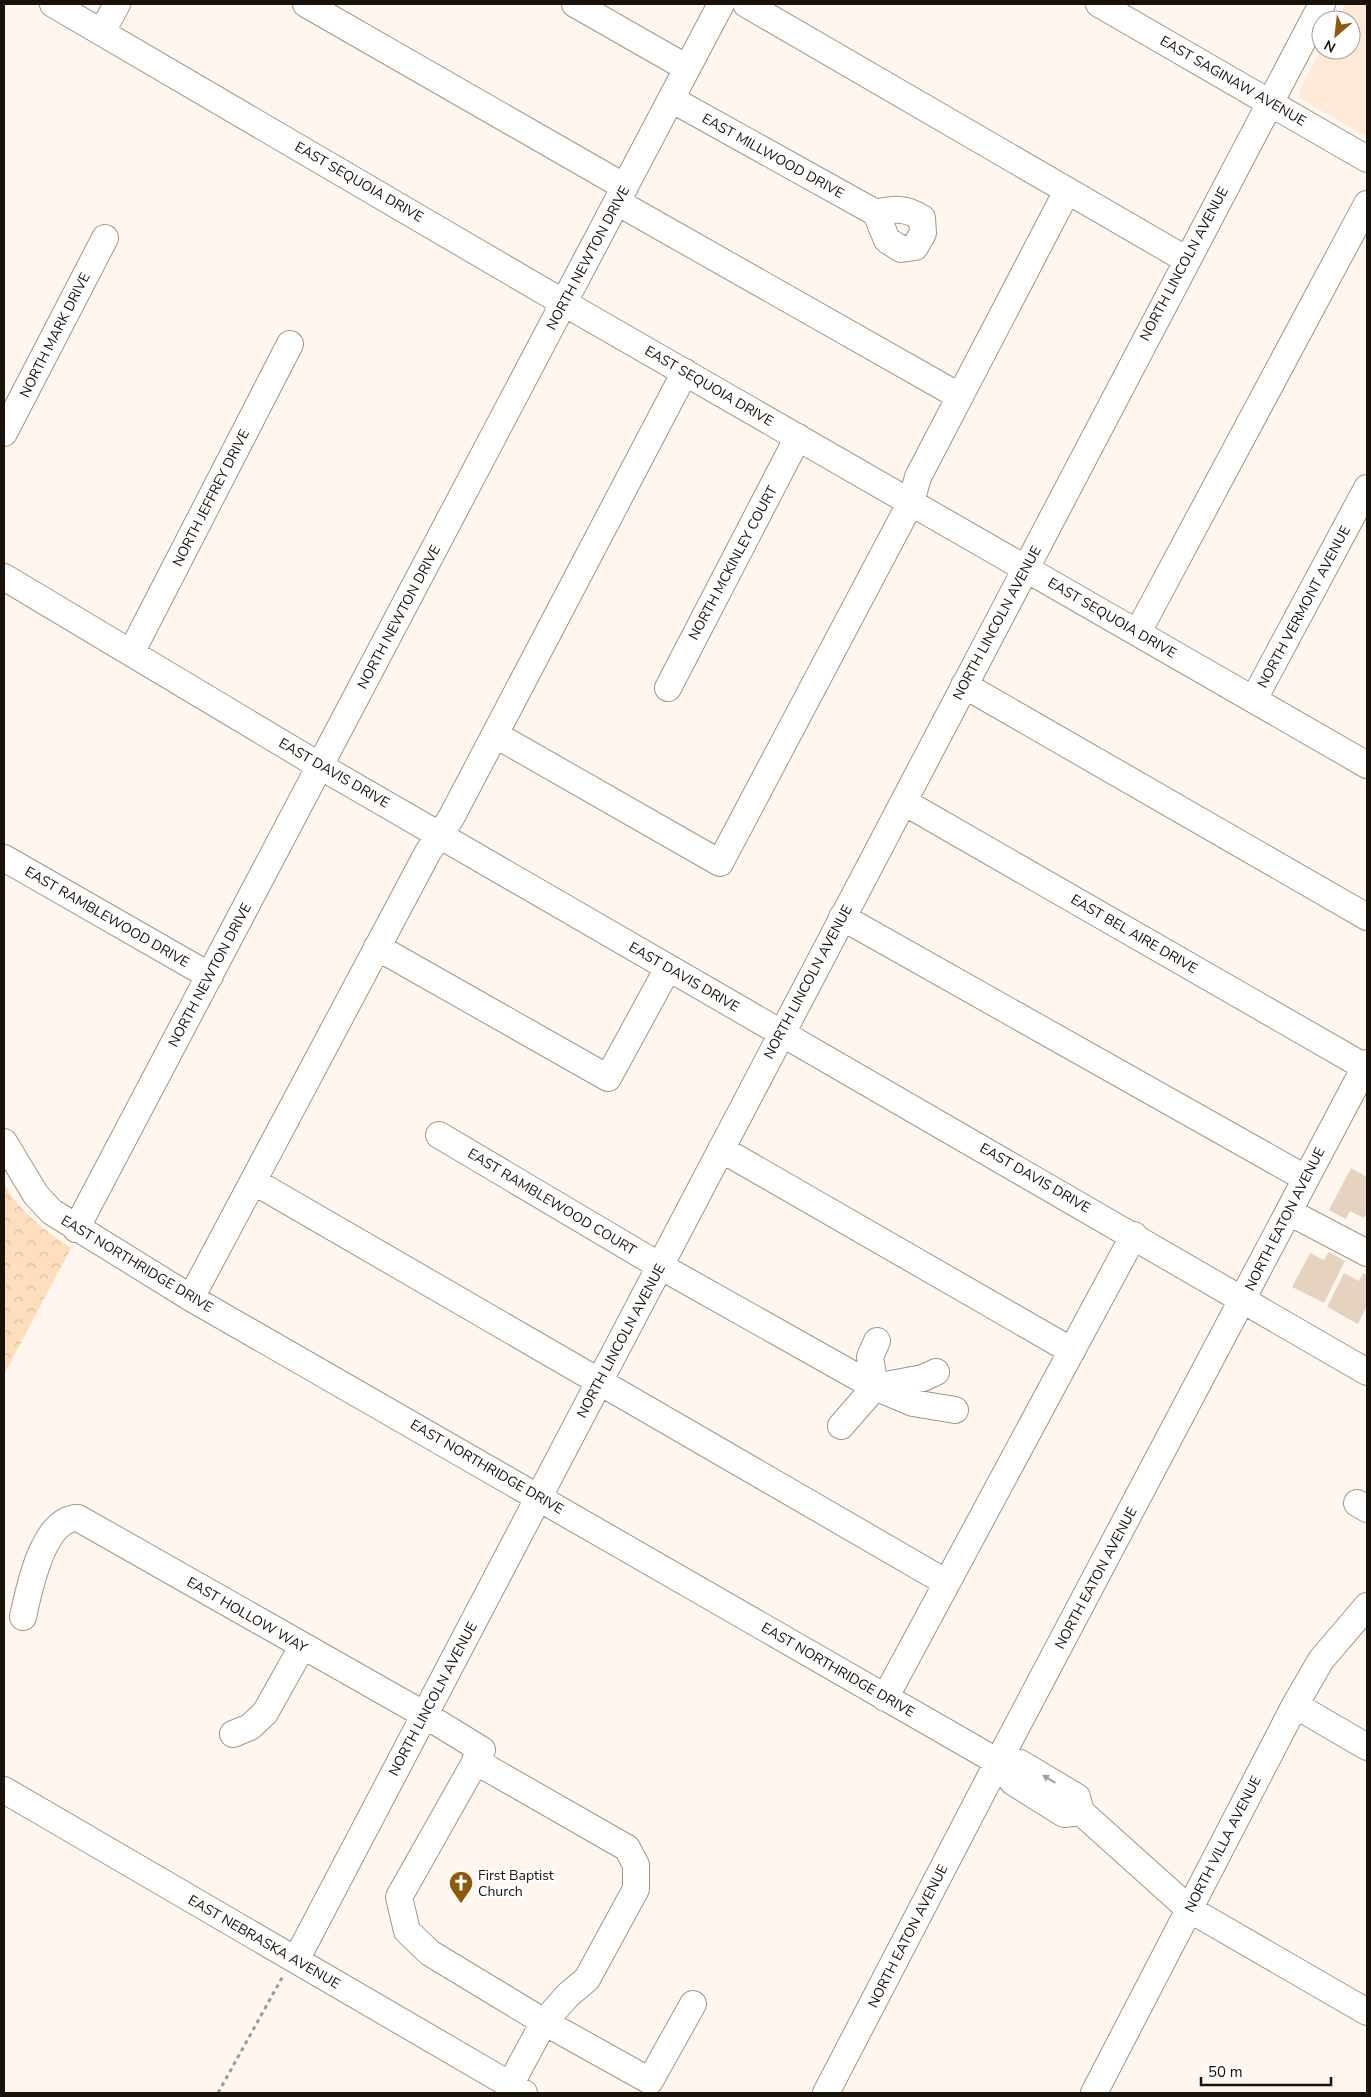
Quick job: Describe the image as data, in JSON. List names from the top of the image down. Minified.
{"streets":{"street":["EAST SAGINAW AVENUE","EAST MILLWOOD DRIVE","EAST SEQUOIA DRIVE","NORTH NEWTON DRIVE","NORTH LINCOLN AVENUE","NORTH MARK DRIVE","NORTH JEFFREY DRIVE","NORTH MCKINLEY COURT","NORTH VERMONT AVENUE","EAST DAVIS DRIVE","EAST RAMBLEWOOD DRIVE","EAST BEL AIRE DRIVE","EAST RAMBLEWOOD COURT","NORTH EATON AVENUE","EAST NORTHRIDGE DRIVE","EAST HOLLOW WAY","NORTH VILLA AVENUE","EAST NEBRASKA AVENUE"]},"crossings":[["EAST SAGINAW AVENUE","NORTH LINCOLN AVENUE"],["EAST MILLWOOD DRIVE","NORTH NEWTON DRIVE"],["EAST SEQUOIA DRIVE","NORTH NEWTON DRIVE"],["EAST SEQUOIA DRIVE","NORTH LINCOLN AVENUE"],["EAST SEQUOIA DRIVE","NORTH MCKINLEY COURT"],["EAST SEQUOIA DRIVE","NORTH VERMONT AVENUE"],["NORTH NEWTON DRIVE","EAST DAVIS DRIVE"],["NORTH NEWTON DRIVE","EAST RAMBLEWOOD DRIVE"],["NORTH NEWTON DRIVE","EAST NORTHRIDGE DRIVE"],["NORTH LINCOLN AVENUE","EAST DAVIS DRIVE"],["NORTH LINCOLN AVENUE","EAST BEL AIRE DRIVE"],["NORTH LINCOLN AVENUE","EAST RAMBLEWOOD COURT"],["NORTH LINCOLN AVENUE","EAST NORTHRIDGE DRIVE"],["NORTH LINCOLN AVENUE","EAST HOLLOW WAY"],["NORTH LINCOLN AVENUE","EAST NEBRASKA AVENUE"],["NORTH JEFFREY DRIVE","EAST DAVIS DRIVE"],["EAST DAVIS DRIVE","NORTH EATON AVENUE"],["EAST BEL AIRE DRIVE","NORTH EATON AVENUE"],["NORTH EATON AVENUE","EAST NORTHRIDGE DRIVE"],["EAST NORTHRIDGE DRIVE","NORTH VILLA AVENUE"]],"places":{"church":["First Baptist Church"]},"scale_bar":"50 m","north":"bottom left"}
